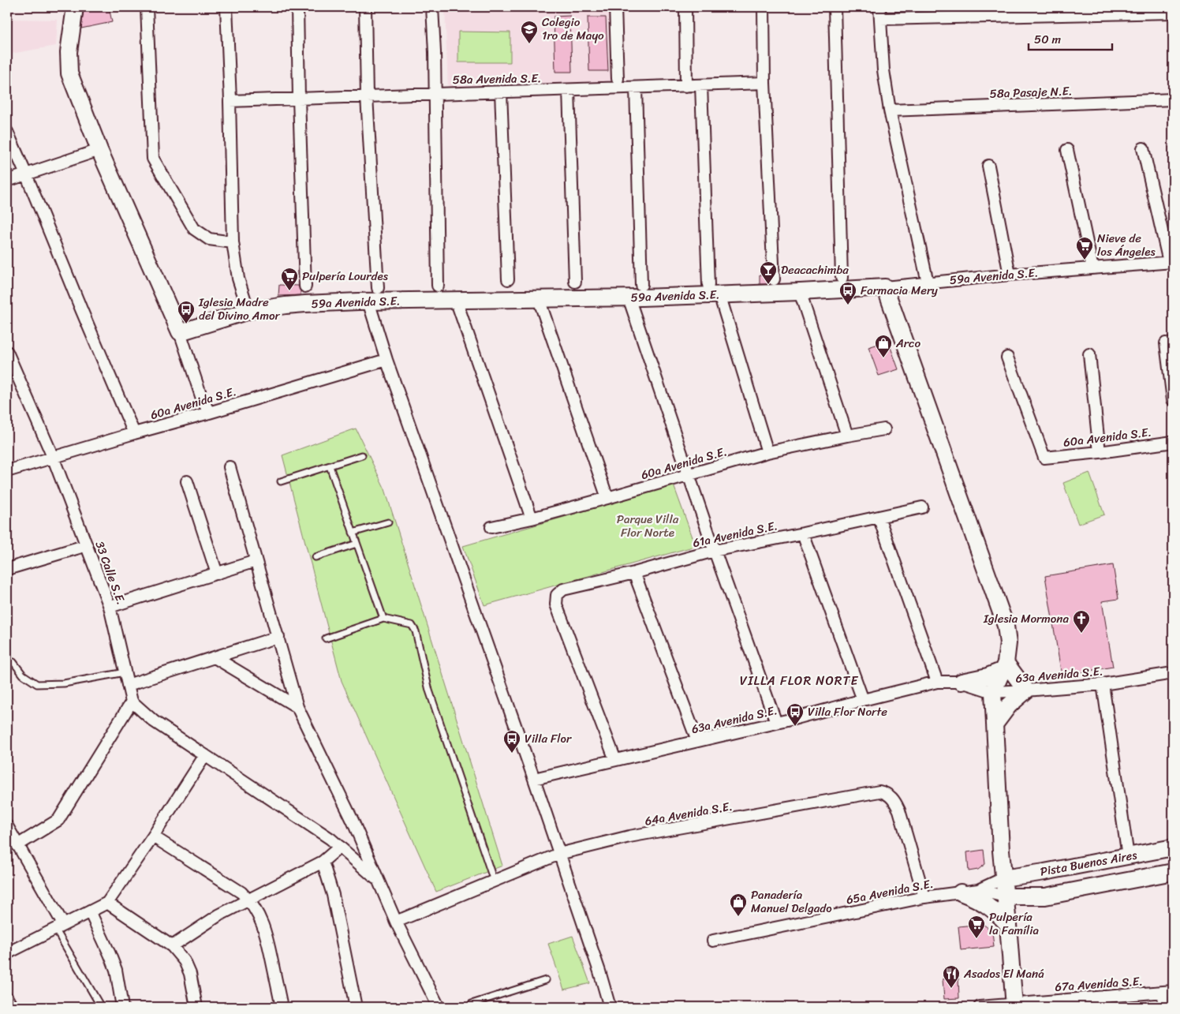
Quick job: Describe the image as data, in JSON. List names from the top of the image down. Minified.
{"streets":{"street":["58a Avenida S.E.","58a Pasaje N.E.","59a Avenida S.E.","60a Avenida S.E.","61a Avenida S.E.","33 Calle S.E.","63a Avenida S.E.","64a Avenida S.E.","Pista Buenos Aires","65a Avenida S.E.","67a Avenida S.E."]},"crossings":[["60a Avenida S.E.","33 Calle S.E."],["61a Avenida S.E.","63a Avenida S.E."],["64a Avenida S.E.","65a Avenida S.E."],["Pista Buenos Aires","65a Avenida S.E."]],"districts":["VILLA FLOR NORTE"],"parks":["Parque Villa Flor Norte"],"places":{"school or university":["Colegio 1ro de Mayo"],"supermarket":["Nieve de los Ángeles","Pulpería Lourdes","Pulpería la Família"],"bar":["Deacachimba"],"bus stop":["Farmacia Mery","Iglesia Madre del Divino Amor","Villa Flor Norte","Villa Flor"],"shop":["Arco","Panadería Manuel Delgado"],"church":["Iglesia Mormona"],"restaurant":["Asados El Maná"]},"scale_bar":"50 m"}
